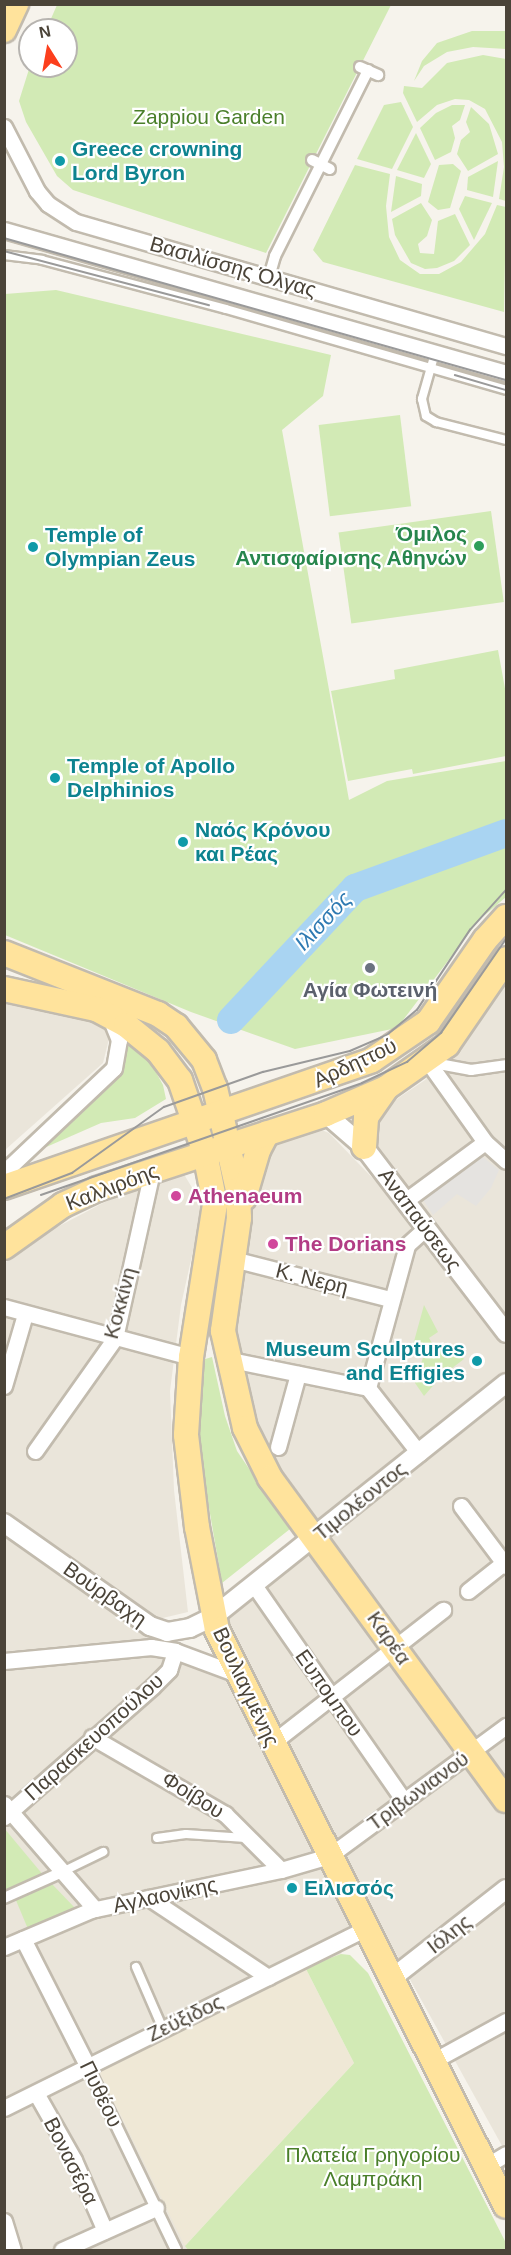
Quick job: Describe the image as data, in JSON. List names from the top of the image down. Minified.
{"streets":{"main road":["Αρδηττού","Καλλιρόης","Καρέα","Βουλιαγμένης"],"street":["Βασιλίσσης Όλγας","Αναπαύσεως","Κ. Νερη","Κοκκίνη","Τιμολέοντος","Βούρβαχη","Ευπομπου","Παρασκευοπούλου","Τριβωνιανού","Φοίβου","Αγλαονίκης","Ιόλης","Ζεύξιδος","Πυθέου","Βονασέρα"]},"crossings":[["Αρδηττού","Καλλιρόης"],["Αρδηττού","Αναπαύσεως"],["Καλλιρόης","Κοκκίνη"],["Καλλιρόης","Βουλιαγμένης"],["Τιμολέοντος","Βούρβαχη"],["Τιμολέοντος","Καρέα"],["Τιμολέοντος","Βουλιαγμένης"],["Τιμολέοντος","Ευπομπου"],["Βούρβαχη","Βουλιαγμένης"],["Καρέα","Τριβωνιανού"],["Βουλιαγμένης","Τριβωνιανού"],["Βουλιαγμένης","Αγλαονίκης"],["Βουλιαγμένης","Ιόλης"],["Βουλιαγμένης","Ζεύξιδος"],["Ευπομπου","Τριβωνιανού"],["Παρασκευοπούλου","Φοίβου"],["Τριβωνιανού","Αγλαονίκης"],["Φοίβου","Αγλαονίκης"],["Αγλαονίκης","Πυθέου"],["Ζεύξιδος","Πυθέου"],["Ζεύξιδος","Βονασέρα"]],"water":["Ιλισσός"],"parks":["Zappiou Garden","Πλατεία Γρηγορίου Λαμπράκη"],"places":["Greece crowning Lord Byron","Όμιλος Αντισφαίρισης Αθηνών","Temple of Olympian Zeus","Temple of Apollo Delphinios","Ναός Κρόνου και Ρέας","Αγία Φωτεινή","Athenaeum","The Dorians","Museum Sculptures and Effigies","Ειλισσός"],"north":"top"}
